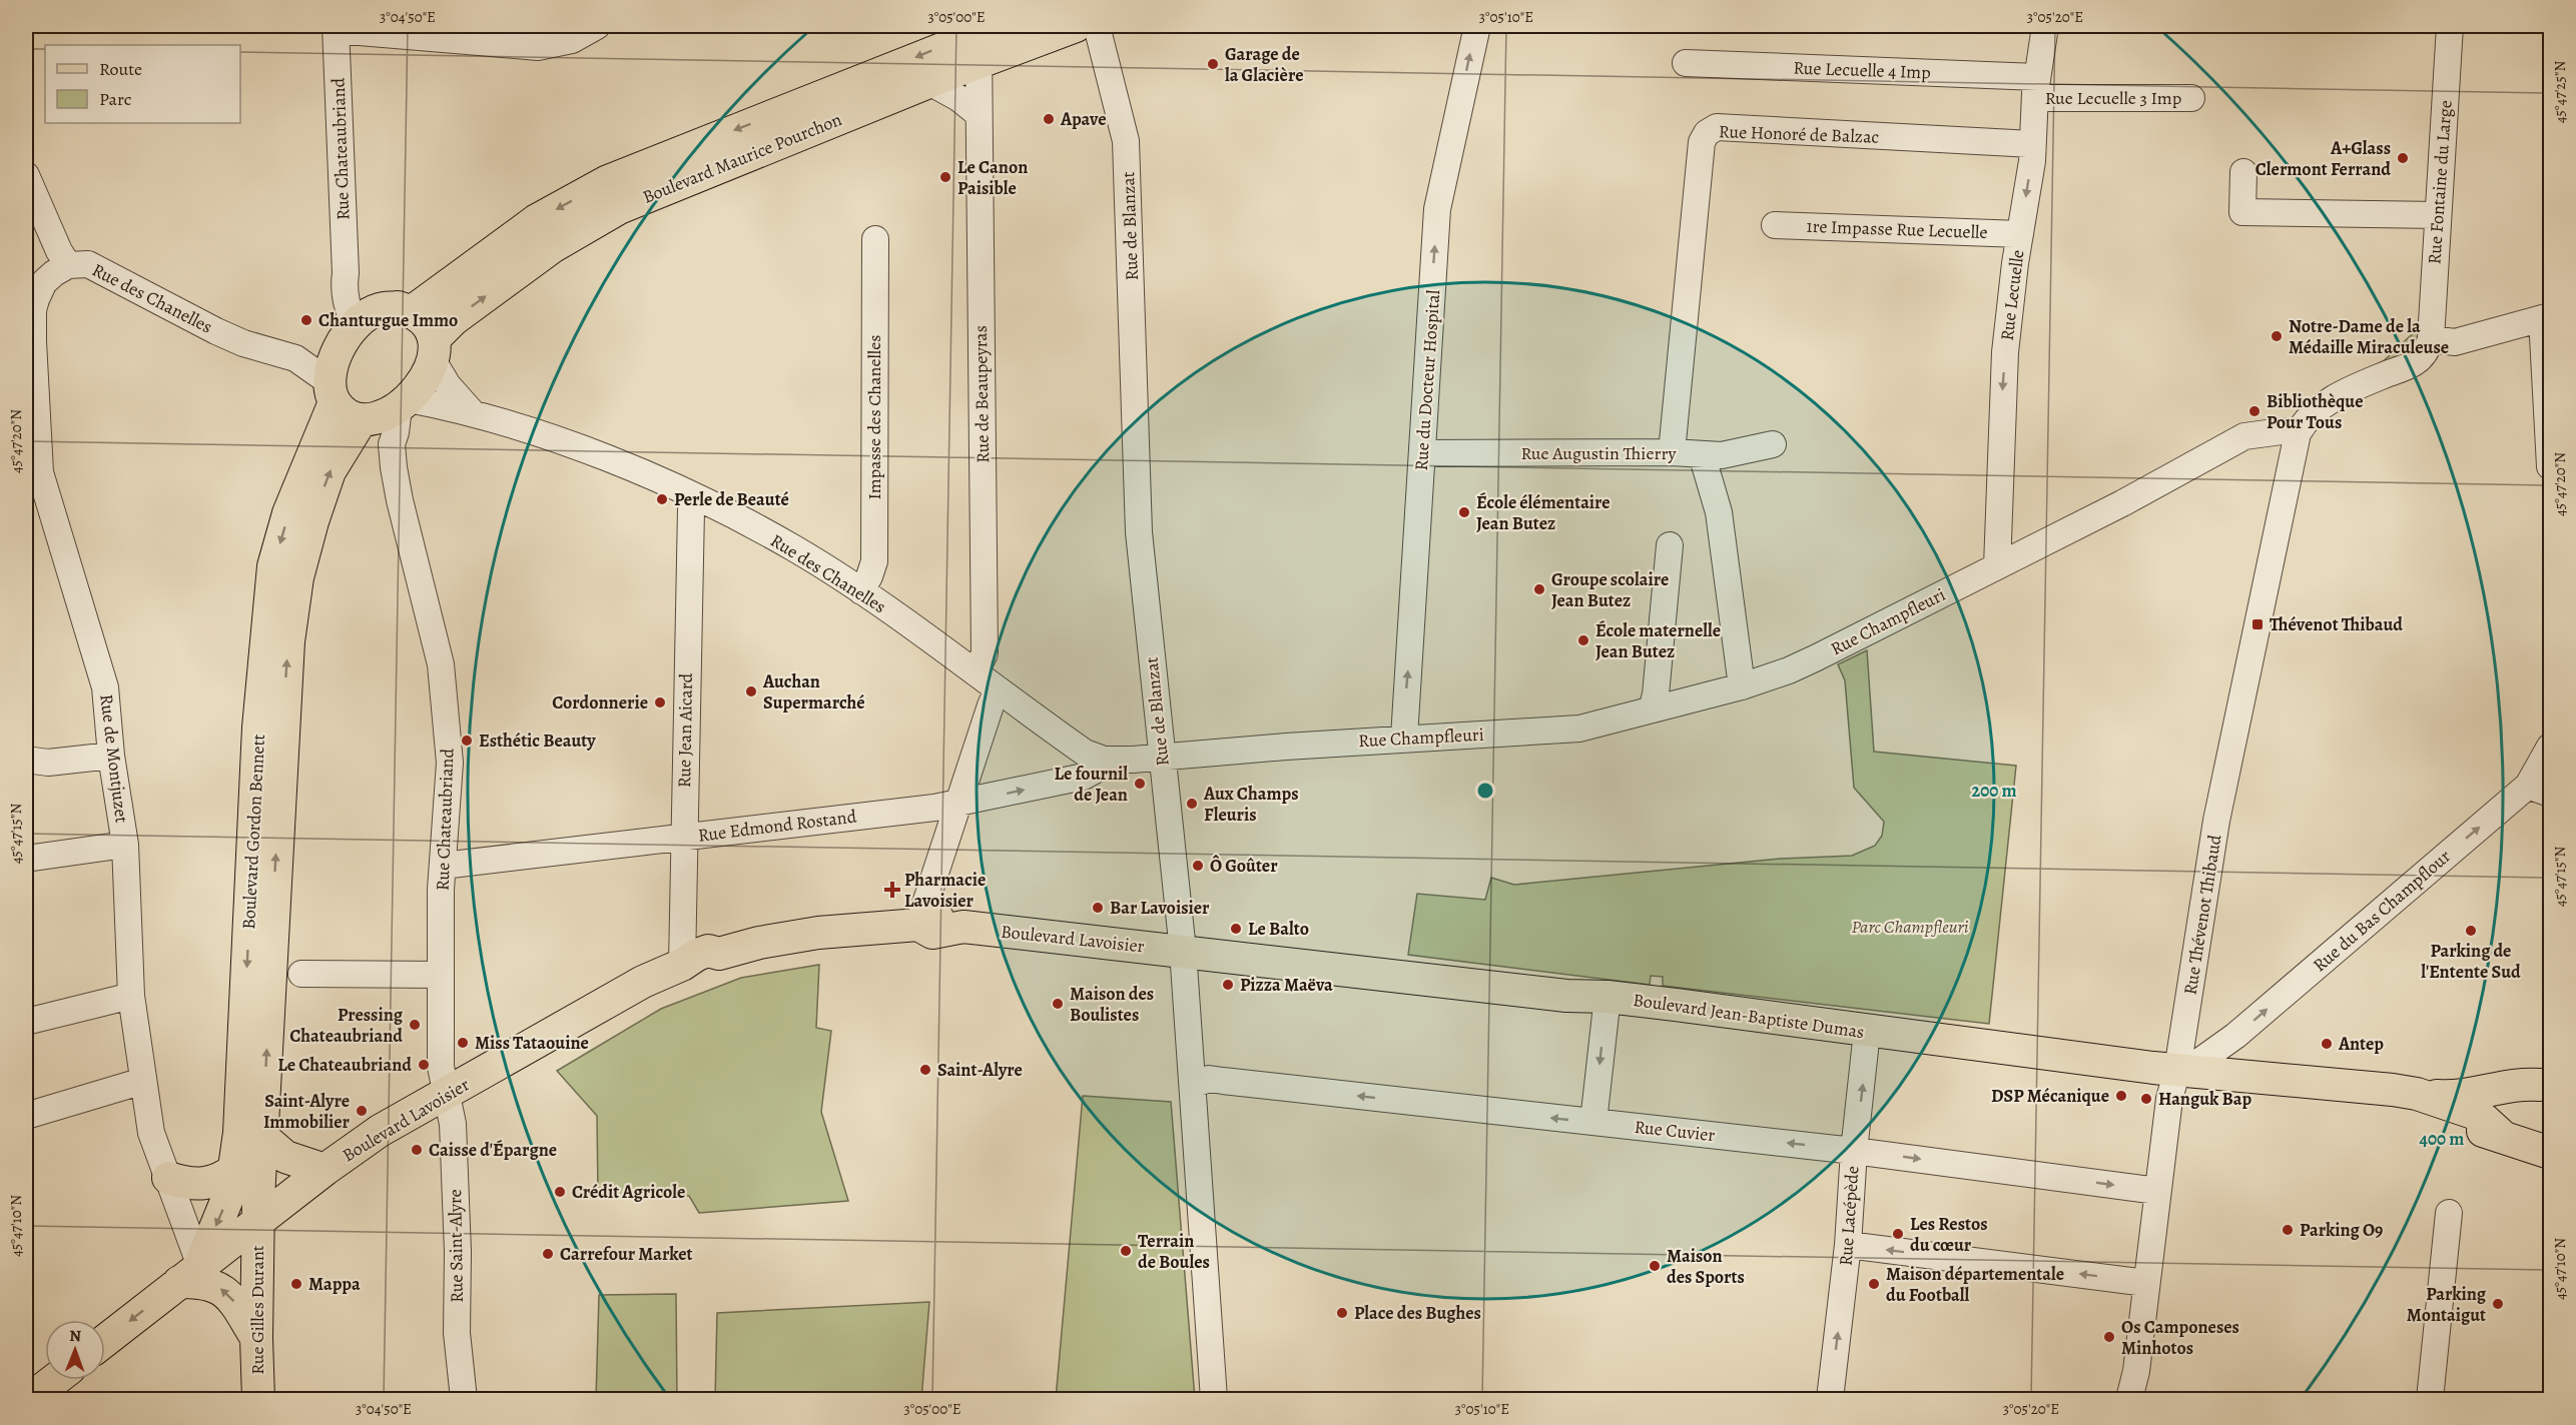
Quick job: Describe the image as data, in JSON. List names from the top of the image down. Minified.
{"streets":{"main road":["Boulevard Maurice Pourchon","Boulevard Gordon Bennett","Boulevard Lavoisier","Boulevard Jean-Baptiste Dumas","Rue Gilles Durant"],"street":["Rue Lecuelle 4 Imp","Rue Lecuelle 3 Imp","Rue Honoré de Balzac","Rue Chateaubriand","Rue Fontaine du Large","Rue de Blanzat","1re Impasse Rue Lecuelle","Rue Lecuelle","Rue des Chanelles","Rue du Docteur Hospital","Rue de Beaupeyras","Impasse des Chanelles","Rue Augustin Thierry","Rue Champfleuri","Rue Jean Aicard","Rue de Montjuzet","Rue Edmond Rostand","Rue du Bas Champflour","Rue Thévenot Thibaud","Rue Cuvier","Rue Lacépède","Rue Saint-Alyre"]},"crossings":[["Rue Lecuelle 4 Imp","Rue Lecuelle 3 Imp"],["Rue Lecuelle 4 Imp","Rue Lecuelle"],["Rue Lecuelle 3 Imp","Rue Lecuelle"],["Rue Honoré de Balzac","Rue Lecuelle"],["Rue Honoré de Balzac","Rue Augustin Thierry"],["Rue Chateaubriand","Boulevard Maurice Pourchon"],["Rue Chateaubriand","Rue des Chanelles"],["Rue Chateaubriand","Rue Edmond Rostand"],["Rue Chateaubriand","Boulevard Gordon Bennett"],["Rue Chateaubriand","Boulevard Lavoisier"],["Rue Chateaubriand","Rue Saint-Alyre"],["Boulevard Maurice Pourchon","Rue des Chanelles"],["Boulevard Maurice Pourchon","Rue de Beaupeyras"],["Boulevard Maurice Pourchon","Boulevard Gordon Bennett"],["Rue de Blanzat","Rue des Chanelles"],["Rue de Blanzat","Rue Champfleuri"],["Rue de Blanzat","Boulevard Lavoisier"],["Rue de Blanzat","Boulevard Jean-Baptiste Dumas"],["Rue de Blanzat","Rue Cuvier"],["1re Impasse Rue Lecuelle","Rue Lecuelle"],["Rue Lecuelle","Rue Champfleuri"],["Rue des Chanelles","Rue de Beaupeyras"],["Rue des Chanelles","Impasse des Chanelles"],["Rue des Chanelles","Rue Champfleuri"],["Rue des Chanelles","Rue Jean Aicard"],["Rue des Chanelles","Rue de Montjuzet"],["Rue des Chanelles","Rue Edmond Rostand"],["Rue des Chanelles","Boulevard Gordon Bennett"],["Rue du Docteur Hospital","Rue Augustin Thierry"],["Rue du Docteur Hospital","Rue Champfleuri"],["Rue Champfleuri","Rue Thévenot Thibaud"],["Rue Jean Aicard","Rue Edmond Rostand"],["Rue Jean Aicard","Boulevard Lavoisier"],["Rue de Montjuzet","Boulevard Gordon Bennett"],["Rue de Montjuzet","Boulevard Lavoisier"],["Boulevard Gordon Bennett","Boulevard Lavoisier"],["Boulevard Gordon Bennett","Rue Gilles Durant"],["Rue du Bas Champflour","Rue Thévenot Thibaud"],["Rue du Bas Champflour","Boulevard Jean-Baptiste Dumas"],["Rue Thévenot Thibaud","Boulevard Jean-Baptiste Dumas"],["Rue Thévenot Thibaud","Rue Cuvier"],["Boulevard Lavoisier","Boulevard Jean-Baptiste Dumas"],["Boulevard Lavoisier","Rue Saint-Alyre"],["Boulevard Lavoisier","Rue Gilles Durant"],["Boulevard Jean-Baptiste Dumas","Rue Lacépède"],["Rue Cuvier","Rue Lacépède"]],"one_way":["Rue Lecuelle","Rue du Docteur Hospital","Rue du Bas Champflour","Rue Lacépède"],"parks":["Parc Champfleuri"],"places":{"other":["Garage de la Glacière","Apave","A+Glass Clermont Ferrand","Le Canon Paisible","Chanturgue Immo","Notre-Dame de la Médaille Miraculeuse","Bibliothèque Pour Tous","Perle de Beauté","École élémentaire Jean Butez","Groupe scolaire Jean Butez","École maternelle Jean Butez","Auchan Supermarché","Cordonnerie","Esthétic Beauty","Le fournil de Jean","Aux Champs Fleuris","Ô Goûter","Bar Lavoisier","Le Balto","Parking de l'Entente Sud","Pizza Maëva","Maison des Boulistes","Pressing Chateaubriand","Miss Tataouine","Antep","Le Chateaubriand","Saint-Alyre","DSP Mécanique","Hanguk Bap","Saint-Alyre Immobilier","Caisse d'Épargne","Crédit Agricole","Parking O9","Les Restos du cœur","Terrain de Boules","Carrefour Market","Maison des Sports","Mappa","Maison départementale du Football","Parking Montaigut","Place des Bughes","Os Camponeses Minhotos"],"transit":["Thévenot Thibaud"],"health":["Pharmacie Lavoisier"]},"legend":["Route","Parc"],"north":"top","coordinates":["3°04'50\"E","3°05'00\"E","3°05'10\"E","3°05'20\"E","45°47'25\"N","45°47'20\"N","45°47'15\"N","45°47'10\"N"],"rings":["200 m","400 m"]}
